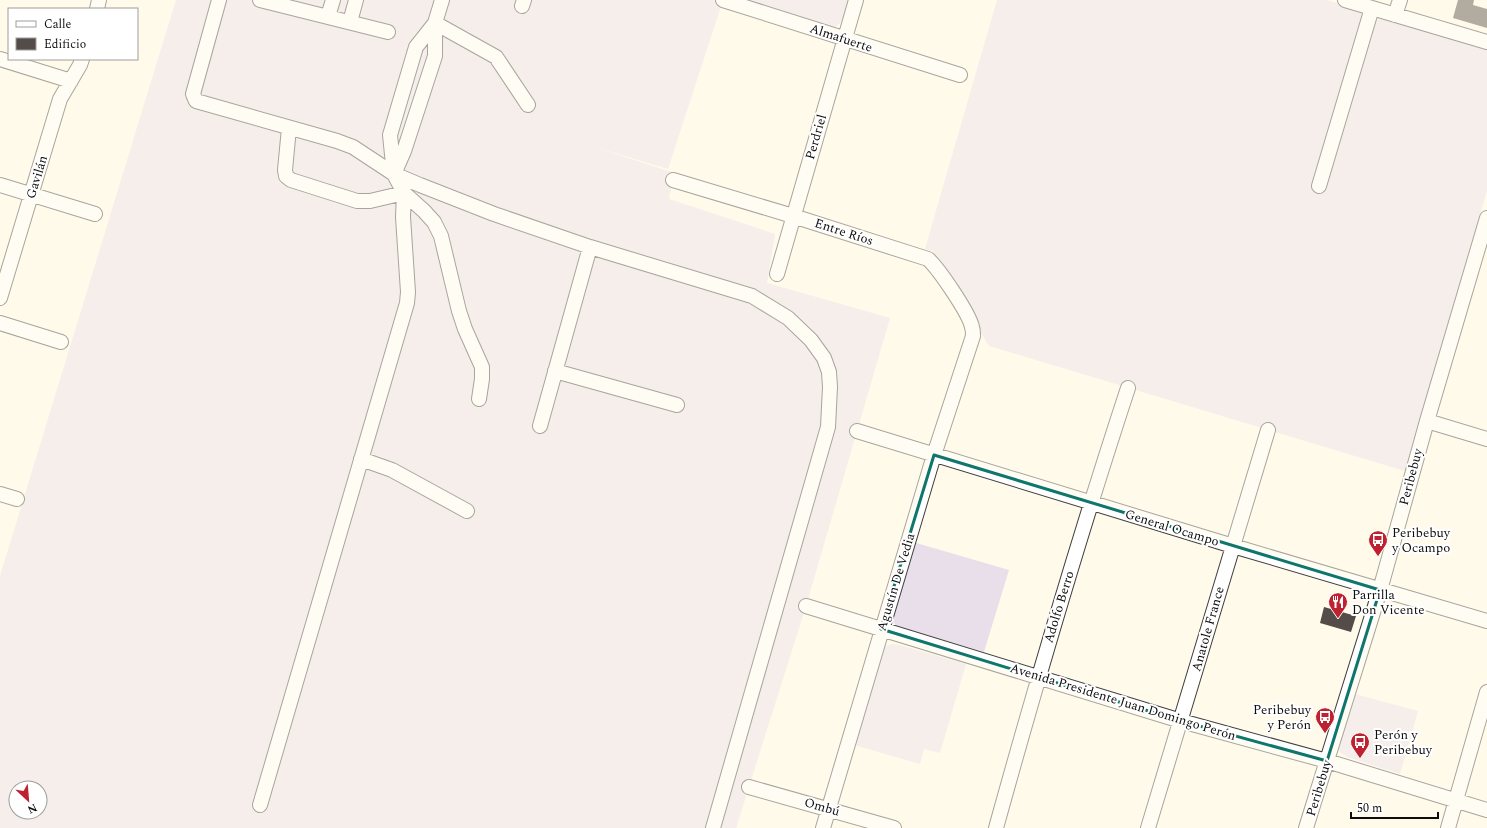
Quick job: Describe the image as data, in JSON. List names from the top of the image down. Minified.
{"streets":{"street":["Almafuerte","Perdriel","Gavilán","Entre Ríos","Peribebuy","General Ocampo","Agustín De Vedia","Adolfo Berro","Anatole France","Avenida Presidente Juan Domingo Perón","Ombú"]},"crossings":[["Almafuerte","Perdriel"],["Perdriel","Entre Ríos"],["Entre Ríos","Agustín De Vedia"],["Peribebuy","General Ocampo"],["Peribebuy","Avenida Presidente Juan Domingo Perón"],["General Ocampo","Agustín De Vedia"],["General Ocampo","Adolfo Berro"],["General Ocampo","Anatole France"],["Agustín De Vedia","Avenida Presidente Juan Domingo Perón"],["Agustín De Vedia","Ombú"],["Adolfo Berro","Avenida Presidente Juan Domingo Perón"],["Anatole France","Avenida Presidente Juan Domingo Perón"]],"places":{"bus stop":["Peribebuy y Ocampo","Peribebuy y Perón","Perón y Peribebuy"],"restaurant":["Parrilla Don Vicente"]},"legend":["Calle","Edificio"],"scale_bar":"50 m","north":"bottom right"}
